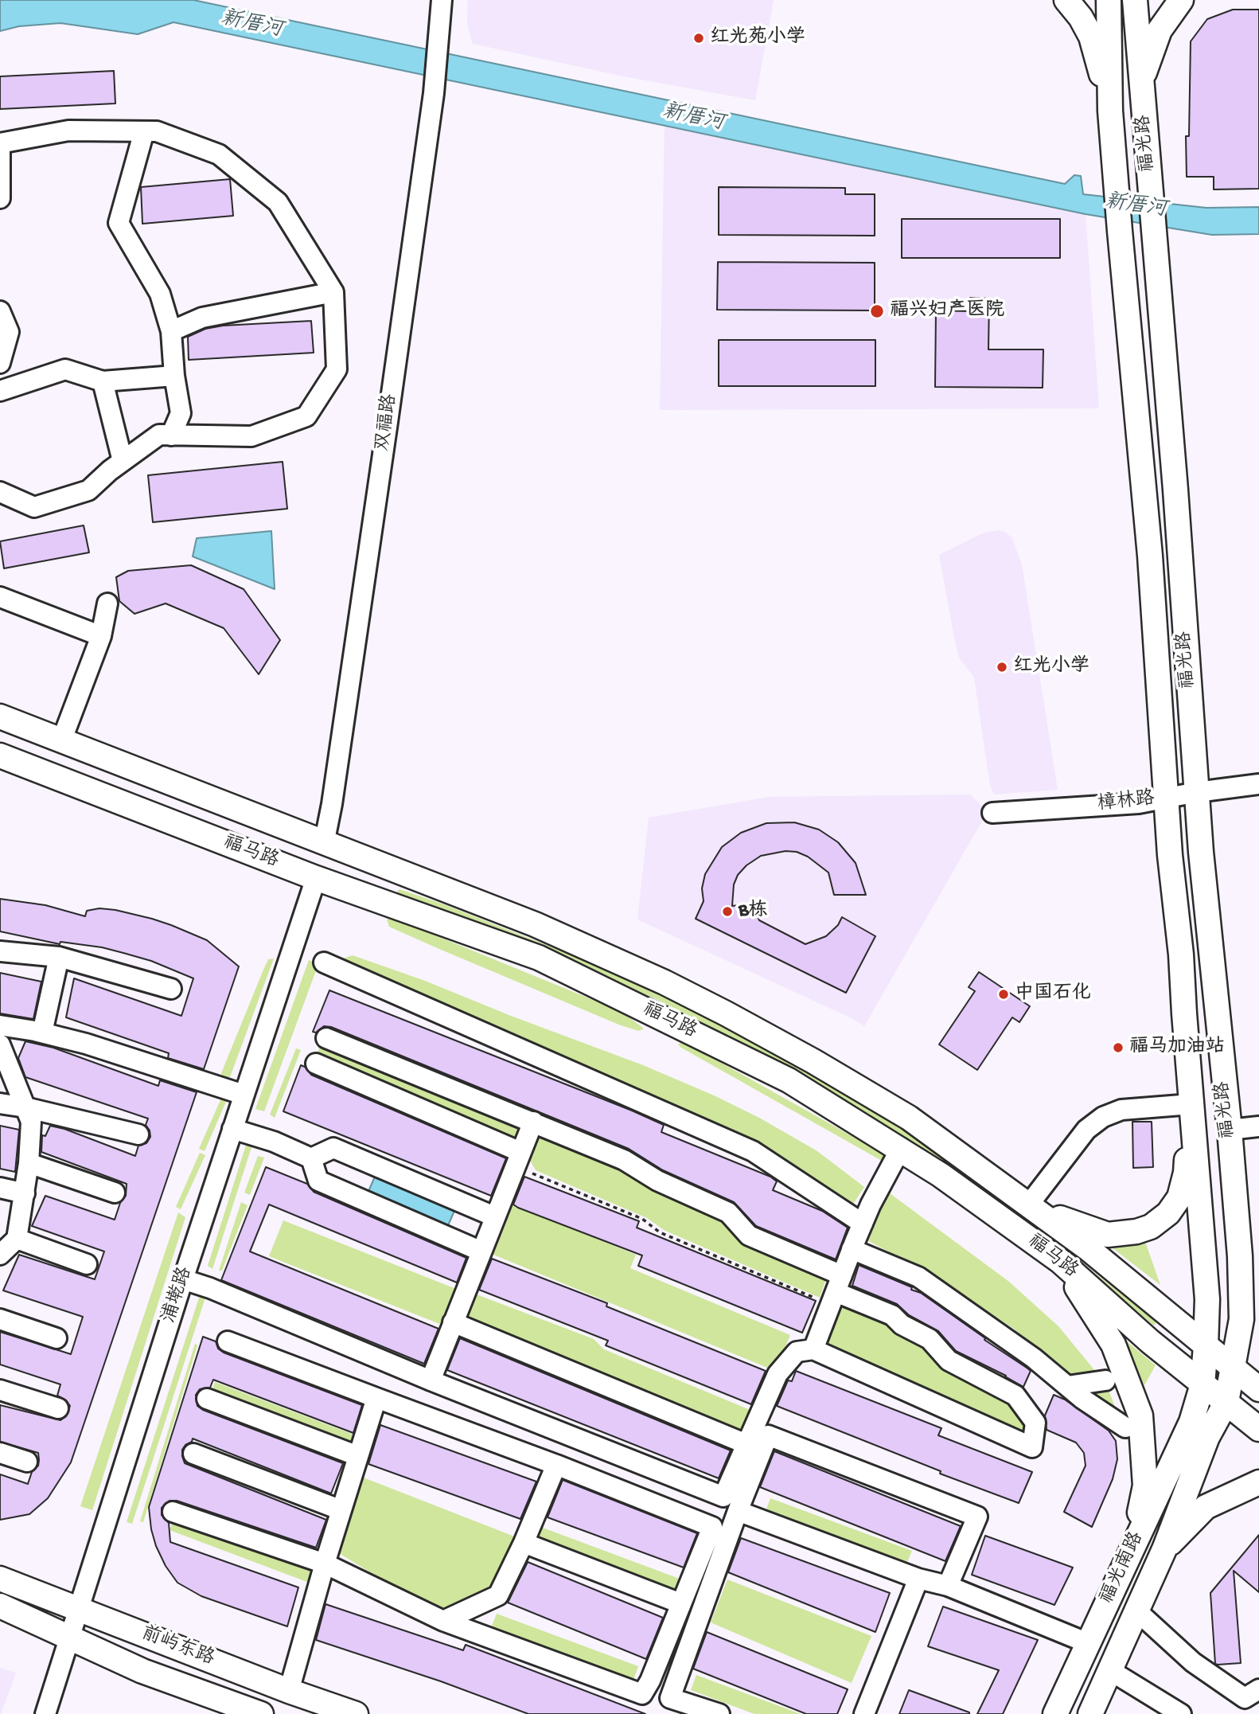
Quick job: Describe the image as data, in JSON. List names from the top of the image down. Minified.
{"streets":{"main road":["福光路","福马路","福光南路","前屿东路"],"street":["双福路","樟林路","浦墘路"]},"crossings":[["福光路","樟林路"],["福光路","福马路"],["福光路","福光南路"],["双福路","福马路"],["福马路","浦墘路"],["浦墘路","前屿东路"]],"water":["新厝河"],"places":["红光苑小学","福兴妇产医院","红光小学","B栋","中国石化","福马加油站"]}
